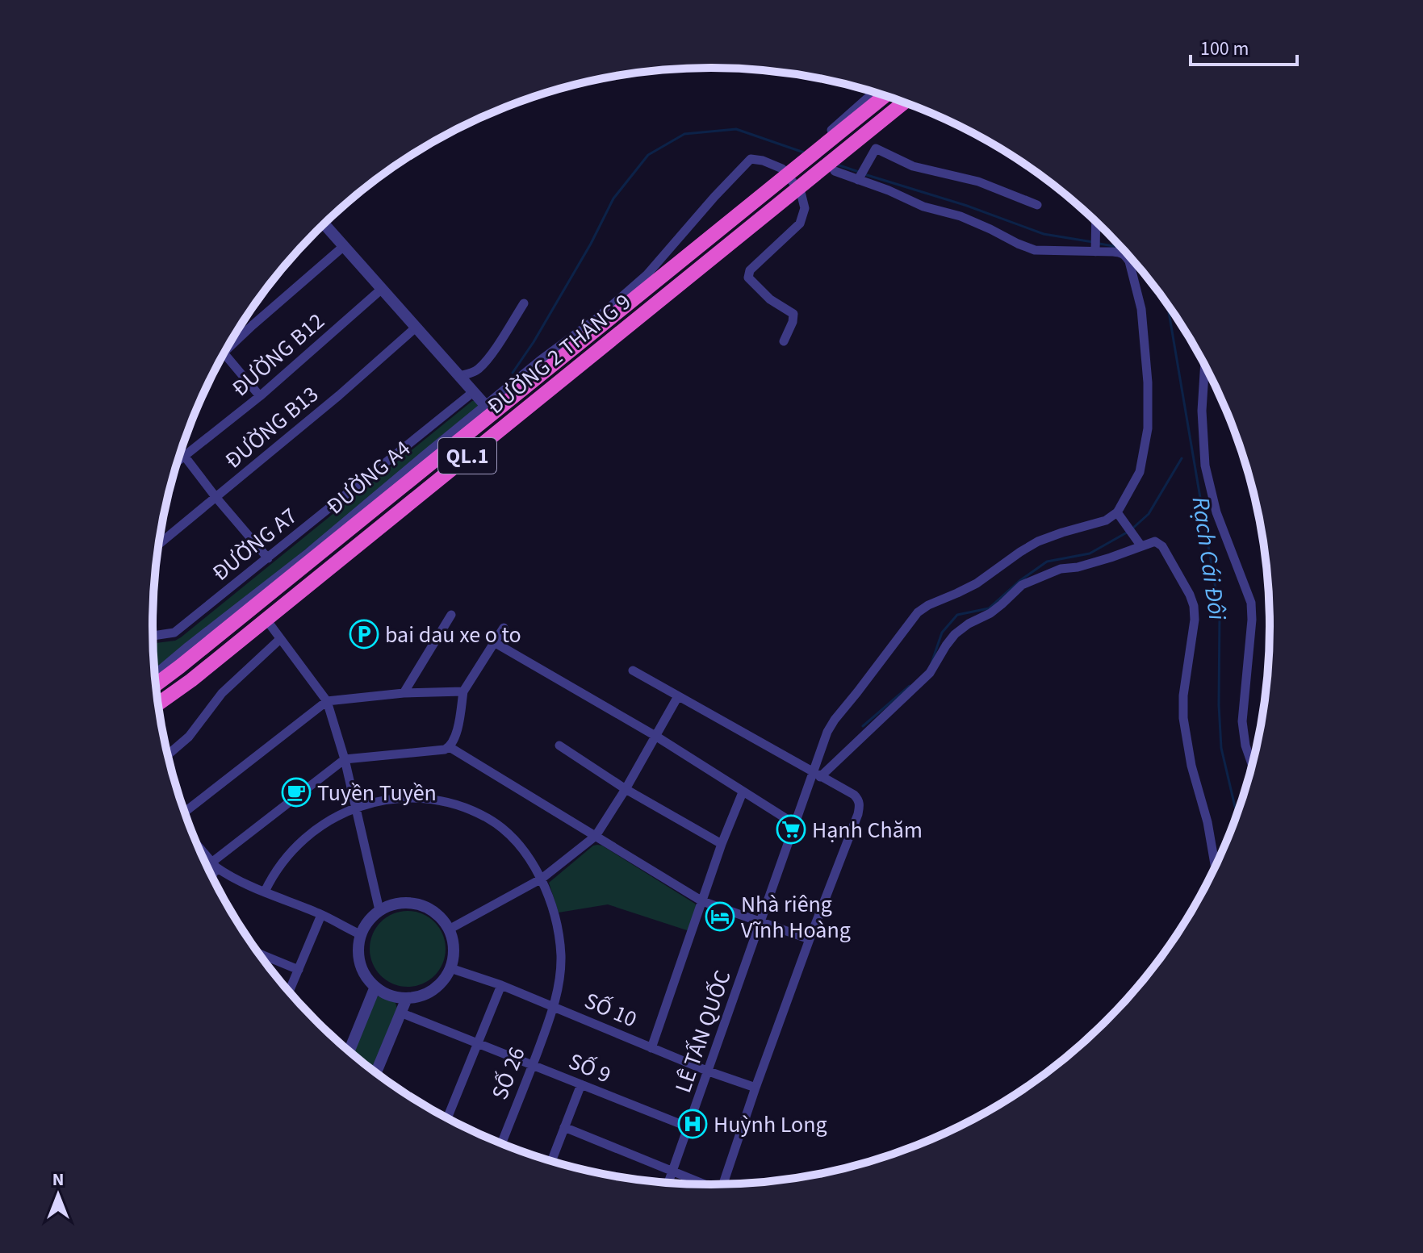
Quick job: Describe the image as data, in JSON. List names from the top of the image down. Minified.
{"streets":{"highway":["ĐƯỜNG 2 THÁNG 9","QL.1"],"street":["ĐƯỜNG B12","ĐƯỜNG B13","ĐƯỜNG A4","ĐƯỜNG A7","SỐ 10","LÊ TẤN QUỐC","SỐ 9","SỐ 26"]},"crossings":[["SỐ 10","LÊ TẤN QUỐC"],["SỐ 10","SỐ 26"],["LÊ TẤN QUỐC","SỐ 9"],["SỐ 9","SỐ 26"]],"water":["Rạch Cái Đôi"],"places":{"parking":["bai dau xe o to"],"cafe":["Tuyền Tuyền"],"supermarket":["Hạnh Chăm"],"hotel":["Nhà riêng Vĩnh Hoàng"],"hospital":["Huỳnh Long"]},"scale_bar":"100 m","north":"top"}
